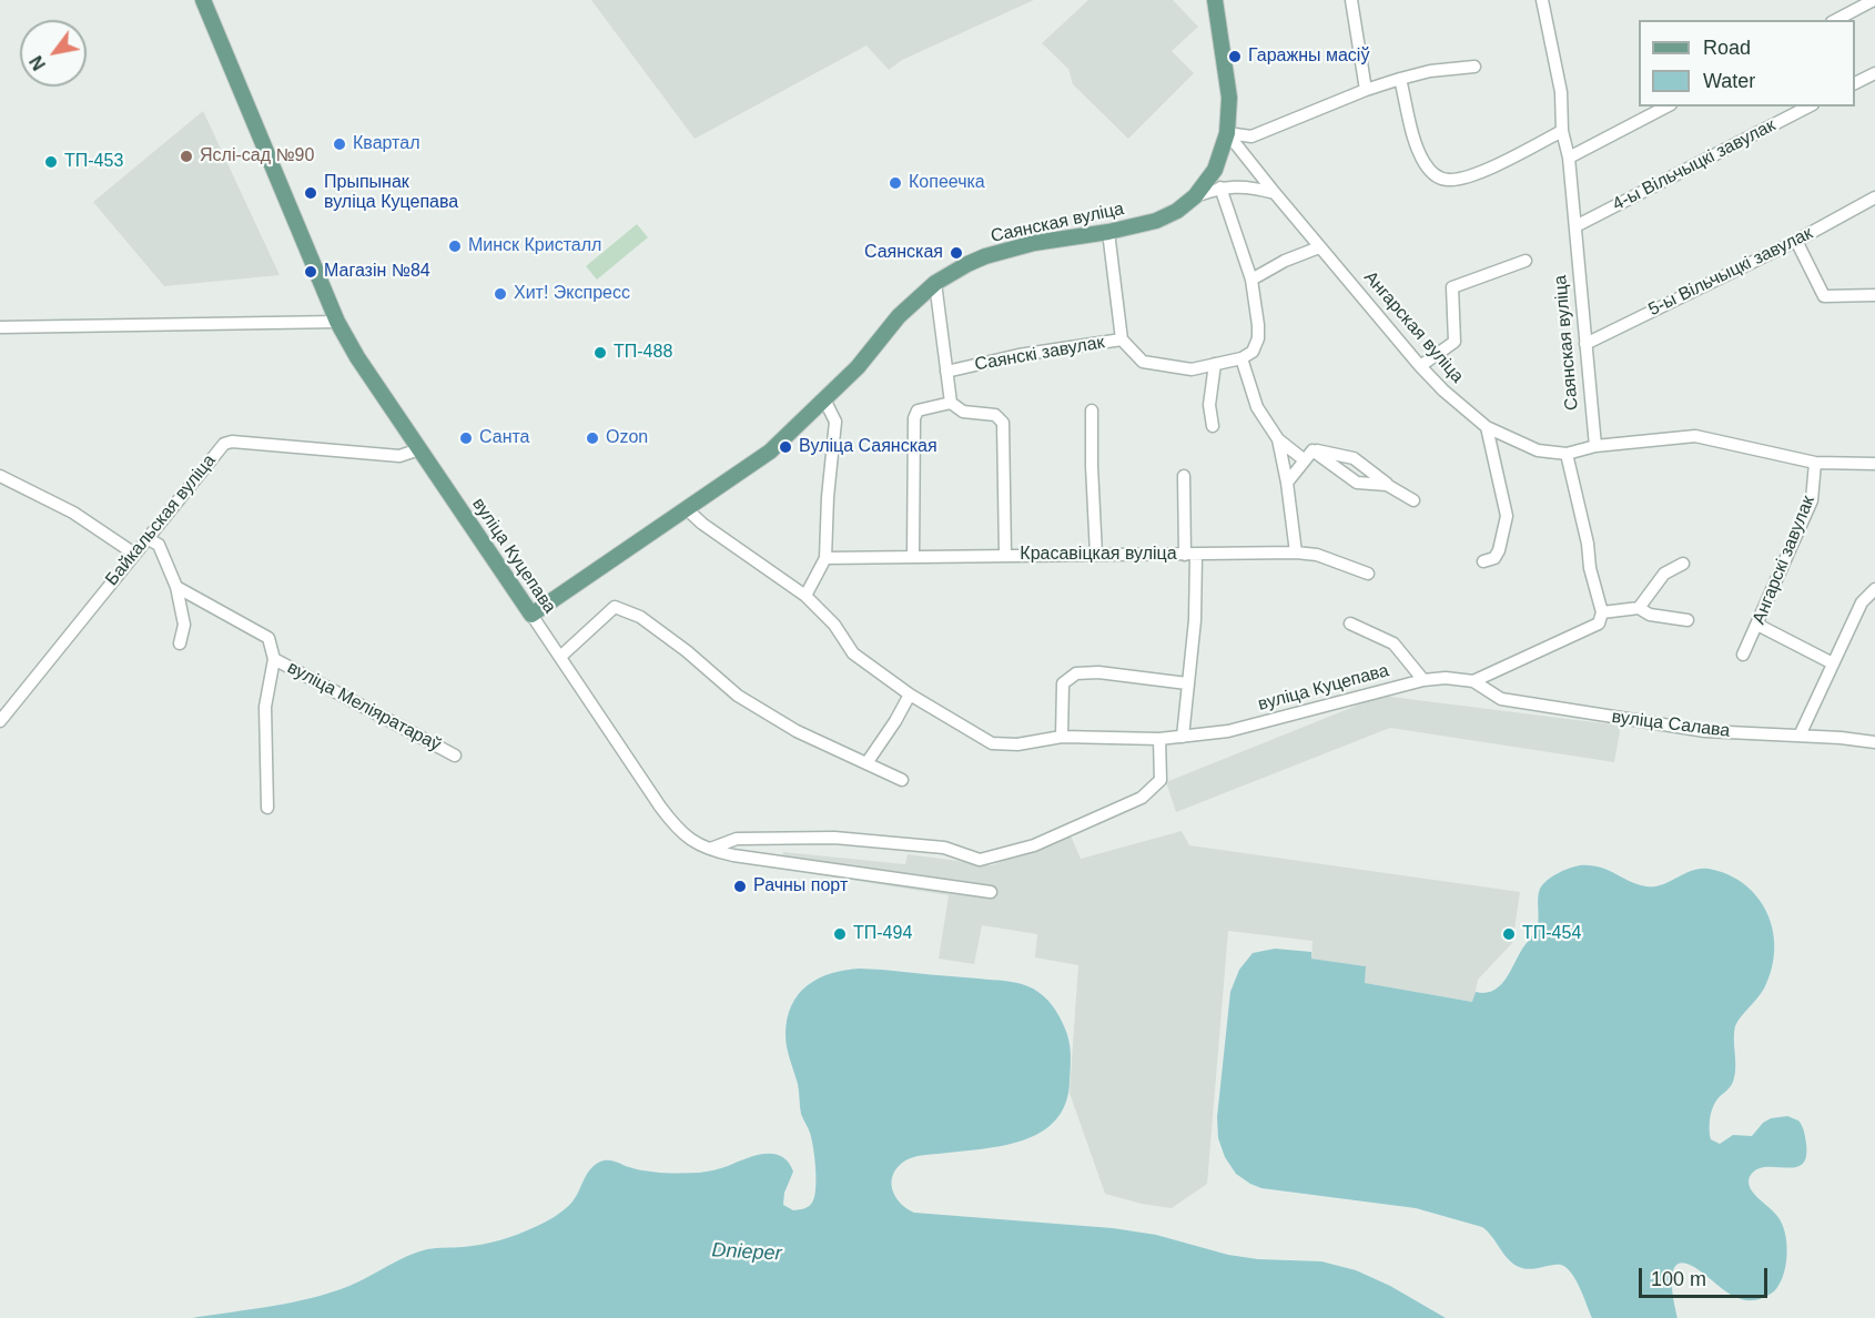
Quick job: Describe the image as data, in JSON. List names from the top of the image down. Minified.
{"streets":{"main road":["Саянская вуліца","вуліца Куцепава"],"street":["4-ы Вільчыцкі завулак","5-ы Вільчыцкі завулак","Ангарская вуліца","Саянскі завулак","Байкальская вуліца","Красавіцкая вуліца","Ангарскі завулак","вуліца Меліяратараў","вуліца Салава"]},"crossings":[["4-ы Вільчыцкі завулак","Саянская вуліца"],["Саянская вуліца","5-ы Вільчыцкі завулак"],["Саянская вуліца","Ангарская вуліца"],["Саянская вуліца","вуліца Куцепава"],["Ангарская вуліца","Ангарскі завулак"],["Байкальская вуліца","вуліца Куцепава"],["вуліца Куцепава","вуліца Салава"]],"water":["Dnieper"],"places":["Гаражны масіў","Квартал","Яслі-сад №90","ТП-453","Копеечка","Прыпынак вуліца Куцепава","Минск Кристалл","Саянская","Магазін №84","Хит! Экспресс","ТП-488","Санта","Ozon","Вуліца Саянская","Рачны порт","ТП-494","ТП-454"],"legend":["Road","Water"],"scale_bar":"100 m","north":"bottom left"}
